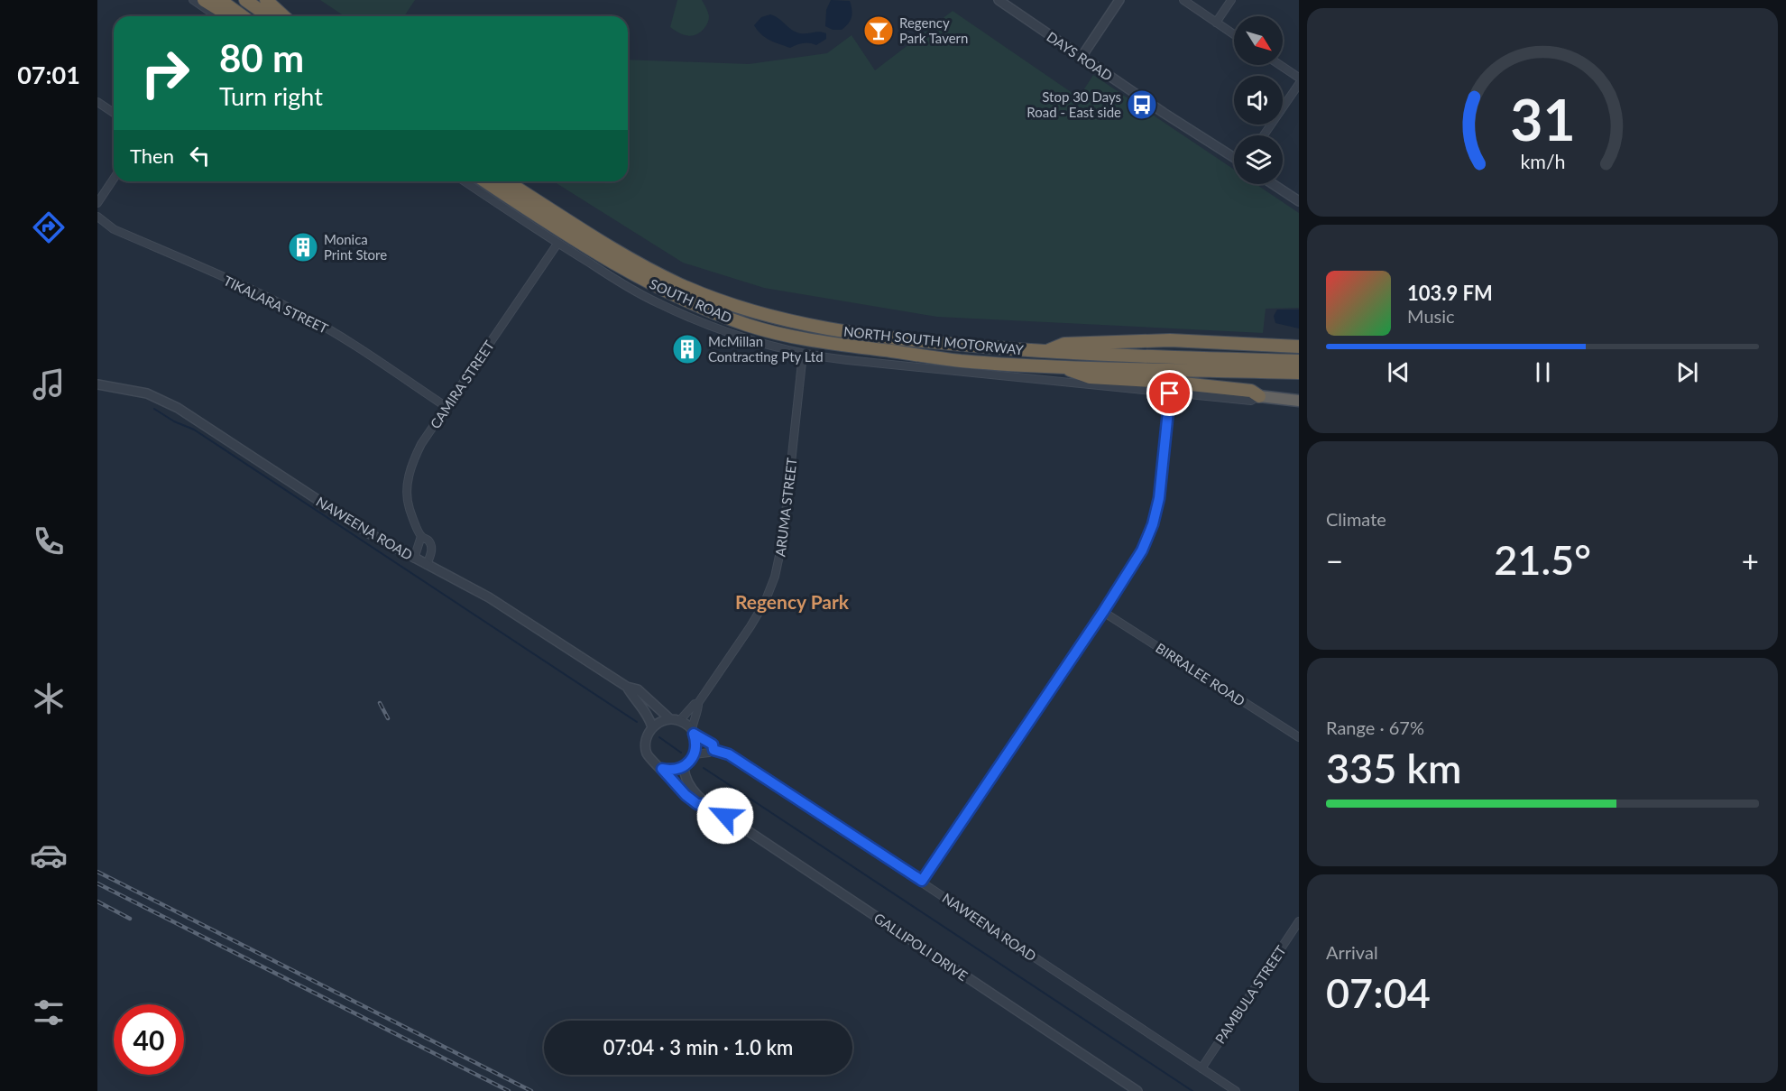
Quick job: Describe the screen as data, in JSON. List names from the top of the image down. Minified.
{"streets":{"highway":["SOUTH ROAD","NORTH SOUTH MOTORWAY"],"street":["DAYS ROAD","TIKALARA STREET","CAMIRA STREET","ARUMA STREET","NAWEENA ROAD","BIRRALEE ROAD","GALLIPOLI DRIVE","PAMBULA STREET"]},"crossings":[["SOUTH ROAD","CAMIRA STREET"],["SOUTH ROAD","ARUMA STREET"],["TIKALARA STREET","CAMIRA STREET"],["CAMIRA STREET","NAWEENA ROAD"],["ARUMA STREET","NAWEENA ROAD"],["ARUMA STREET","GALLIPOLI DRIVE"],["NAWEENA ROAD","GALLIPOLI DRIVE"],["NAWEENA ROAD","PAMBULA STREET"]],"districts":["Regency Park"],"places":{"bar":["Regency Park Tavern"],"bus stop":["Stop 30 Days Road - East side"],"building":["Monica Print Store","McMillan Contracting Pty Ltd"]},"north":"bottom right","page":{"tabs":"07:01","turn":["80 m","Turn right"],"then":"Then","song":["103.9 FM","Music"],"tile":["Climate",["Range · 67%","335 km"],["Arrival","07:04"]],"heat":["−","21.5°","+"],"limit":"40","trip":"07:04 · 3 min · 1.0 km","gauge":["31","km/h"]}}
